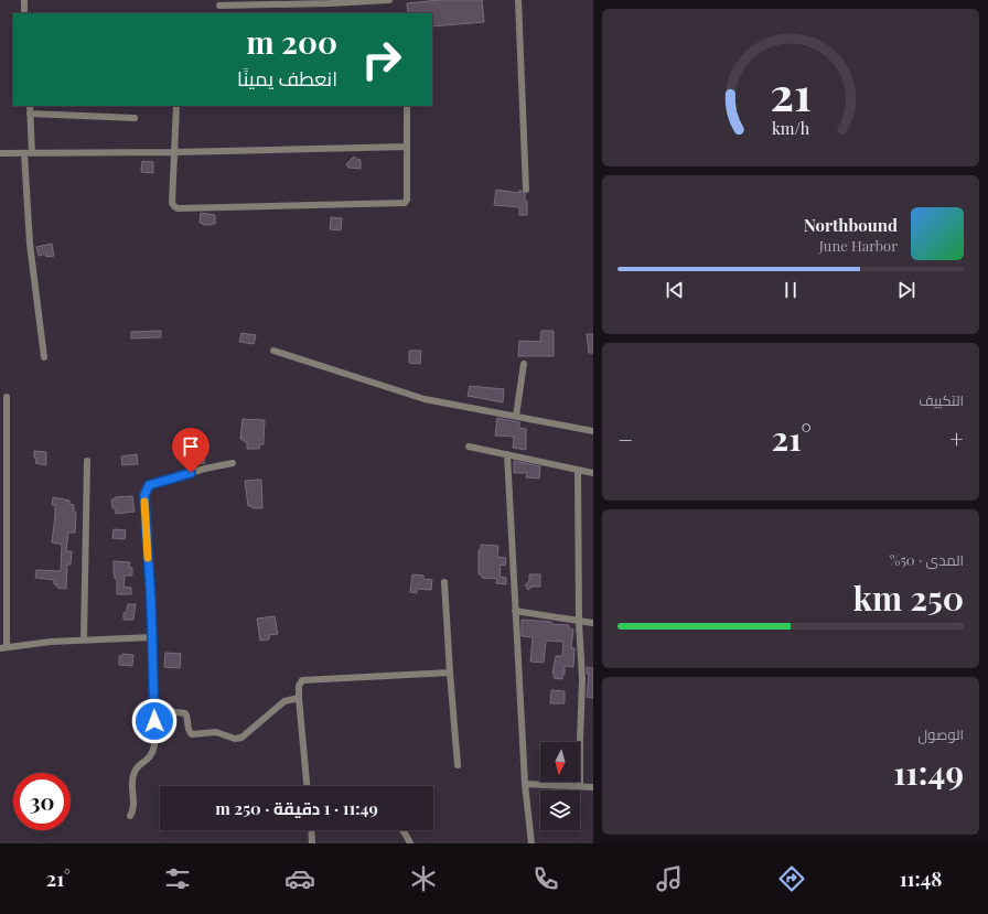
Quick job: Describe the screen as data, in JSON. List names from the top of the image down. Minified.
{"north":"bottom","page":{"turn":["200 m","انعطف يمينًا"],"song":["Northbound","June Harbor"],"tile":["التكييف",["المدى · 50%","250 km"],["الوصول","11:49"]],"heat":["−","21°","+"],"limit":"30","trip":"11:49 · 1 دقيقة · 250 m","tabs":["11:48","21°"],"gauge":["21","km/h"]}}
